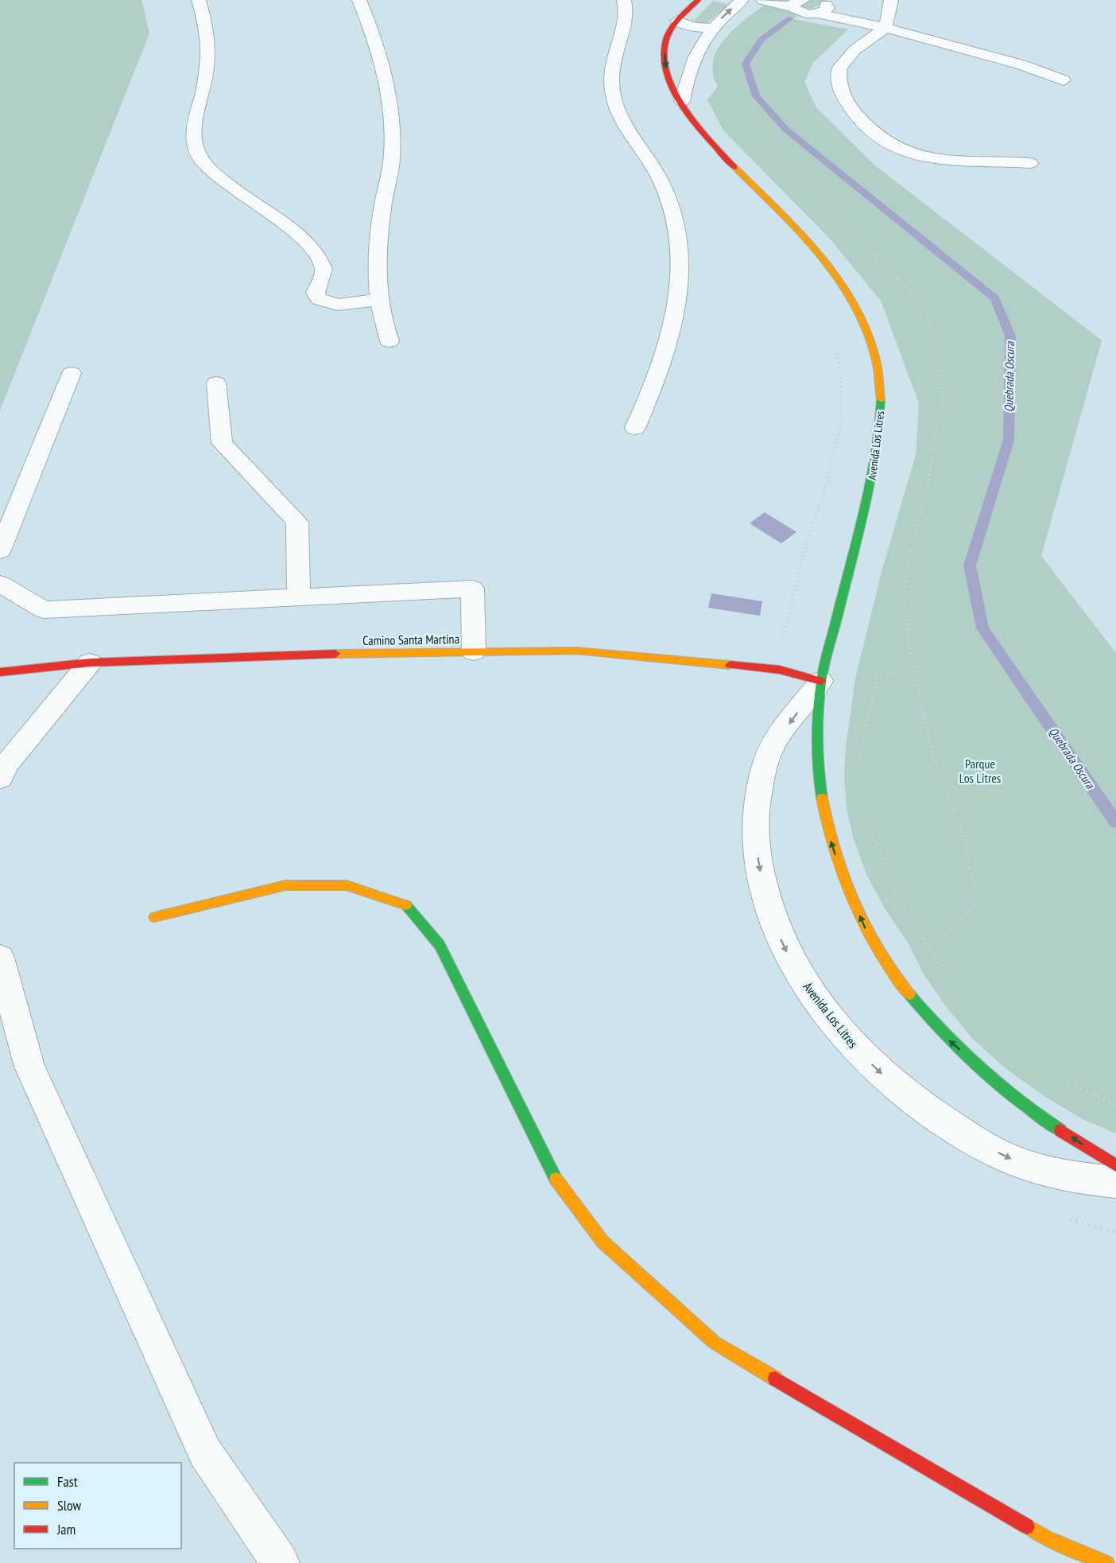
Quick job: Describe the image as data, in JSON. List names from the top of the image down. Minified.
{"streets":{"street":["Avenida Los Litres","Camino Santa Martina"]},"crossings":[["Avenida Los Litres","Camino Santa Martina"]],"water":["Quebrada Oscura"],"parks":["Parque Los Litres"],"legend":["Fast","Slow","Jam"]}
